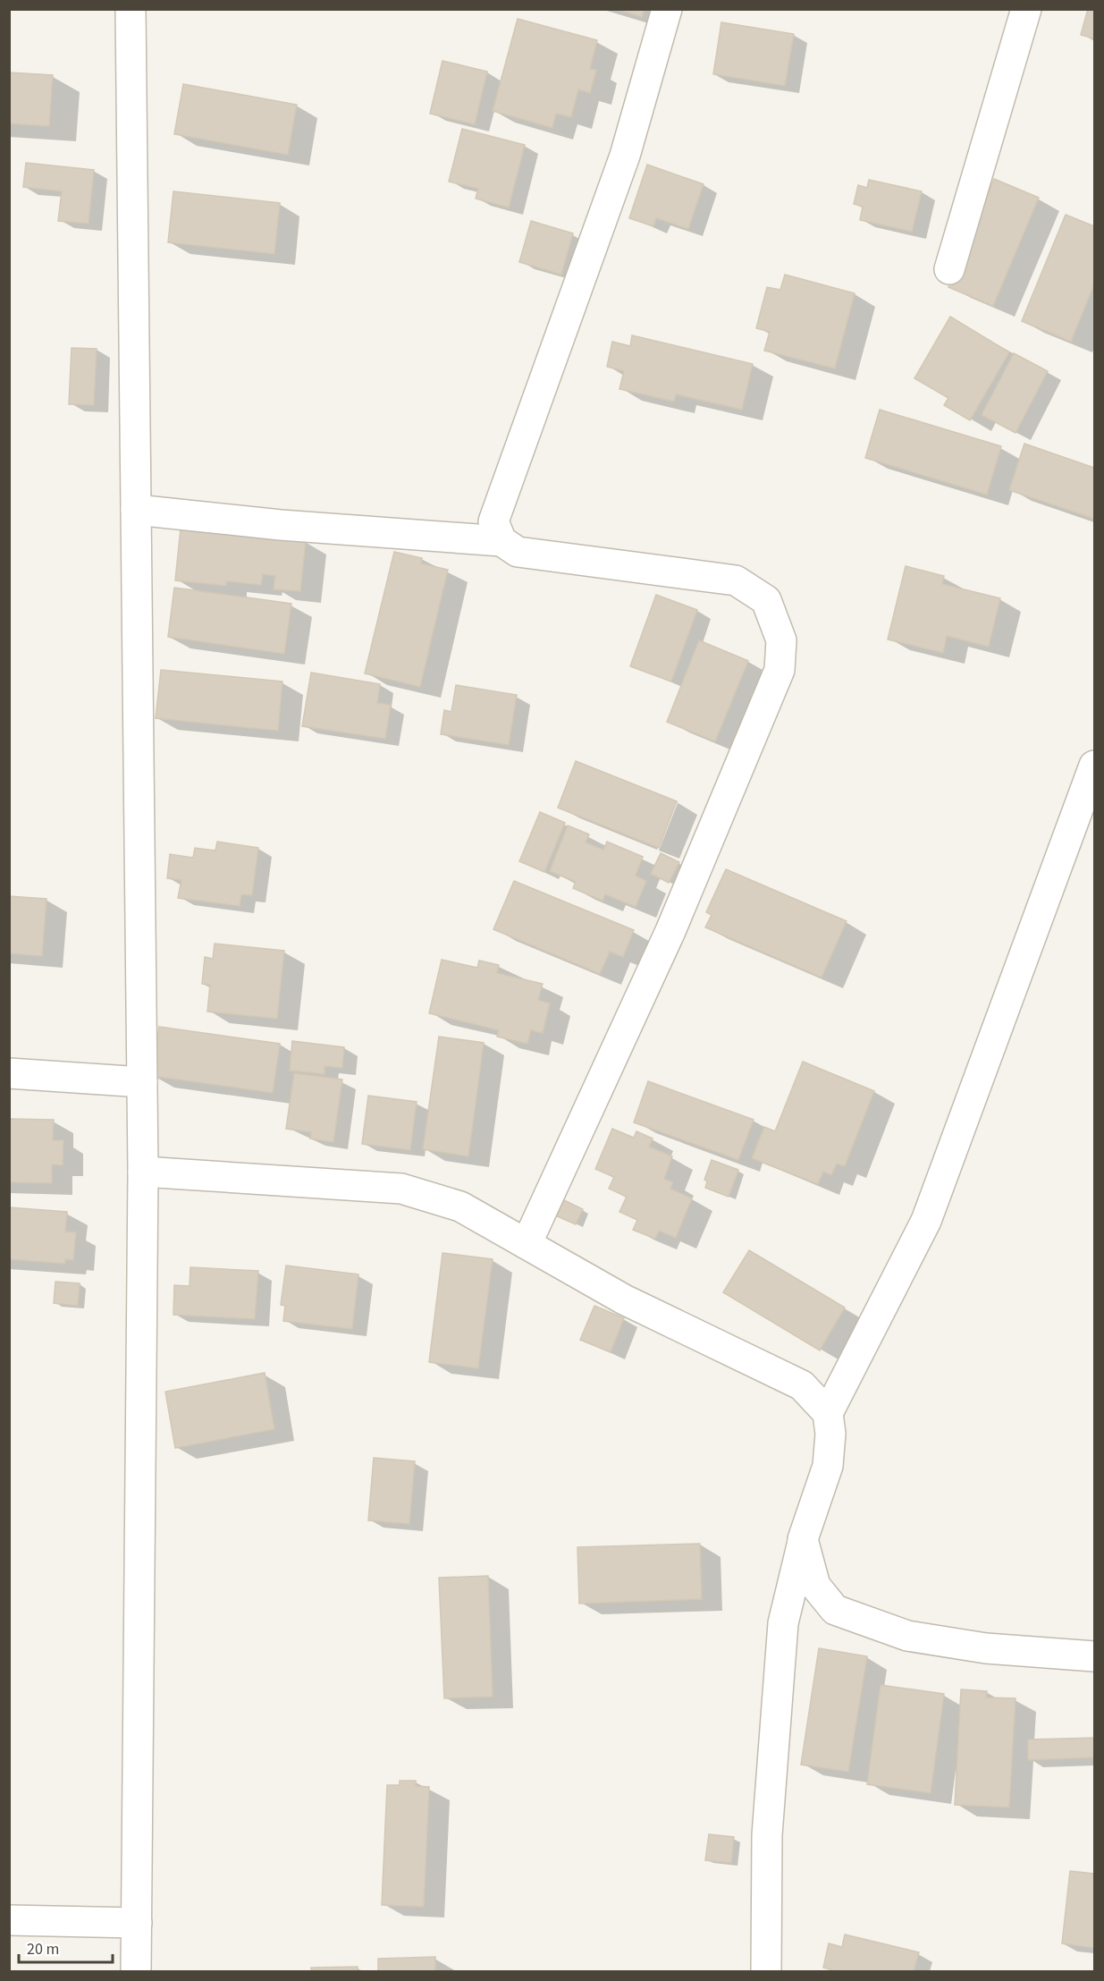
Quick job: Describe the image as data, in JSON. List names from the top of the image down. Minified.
{"scale_bar":"20 m"}
